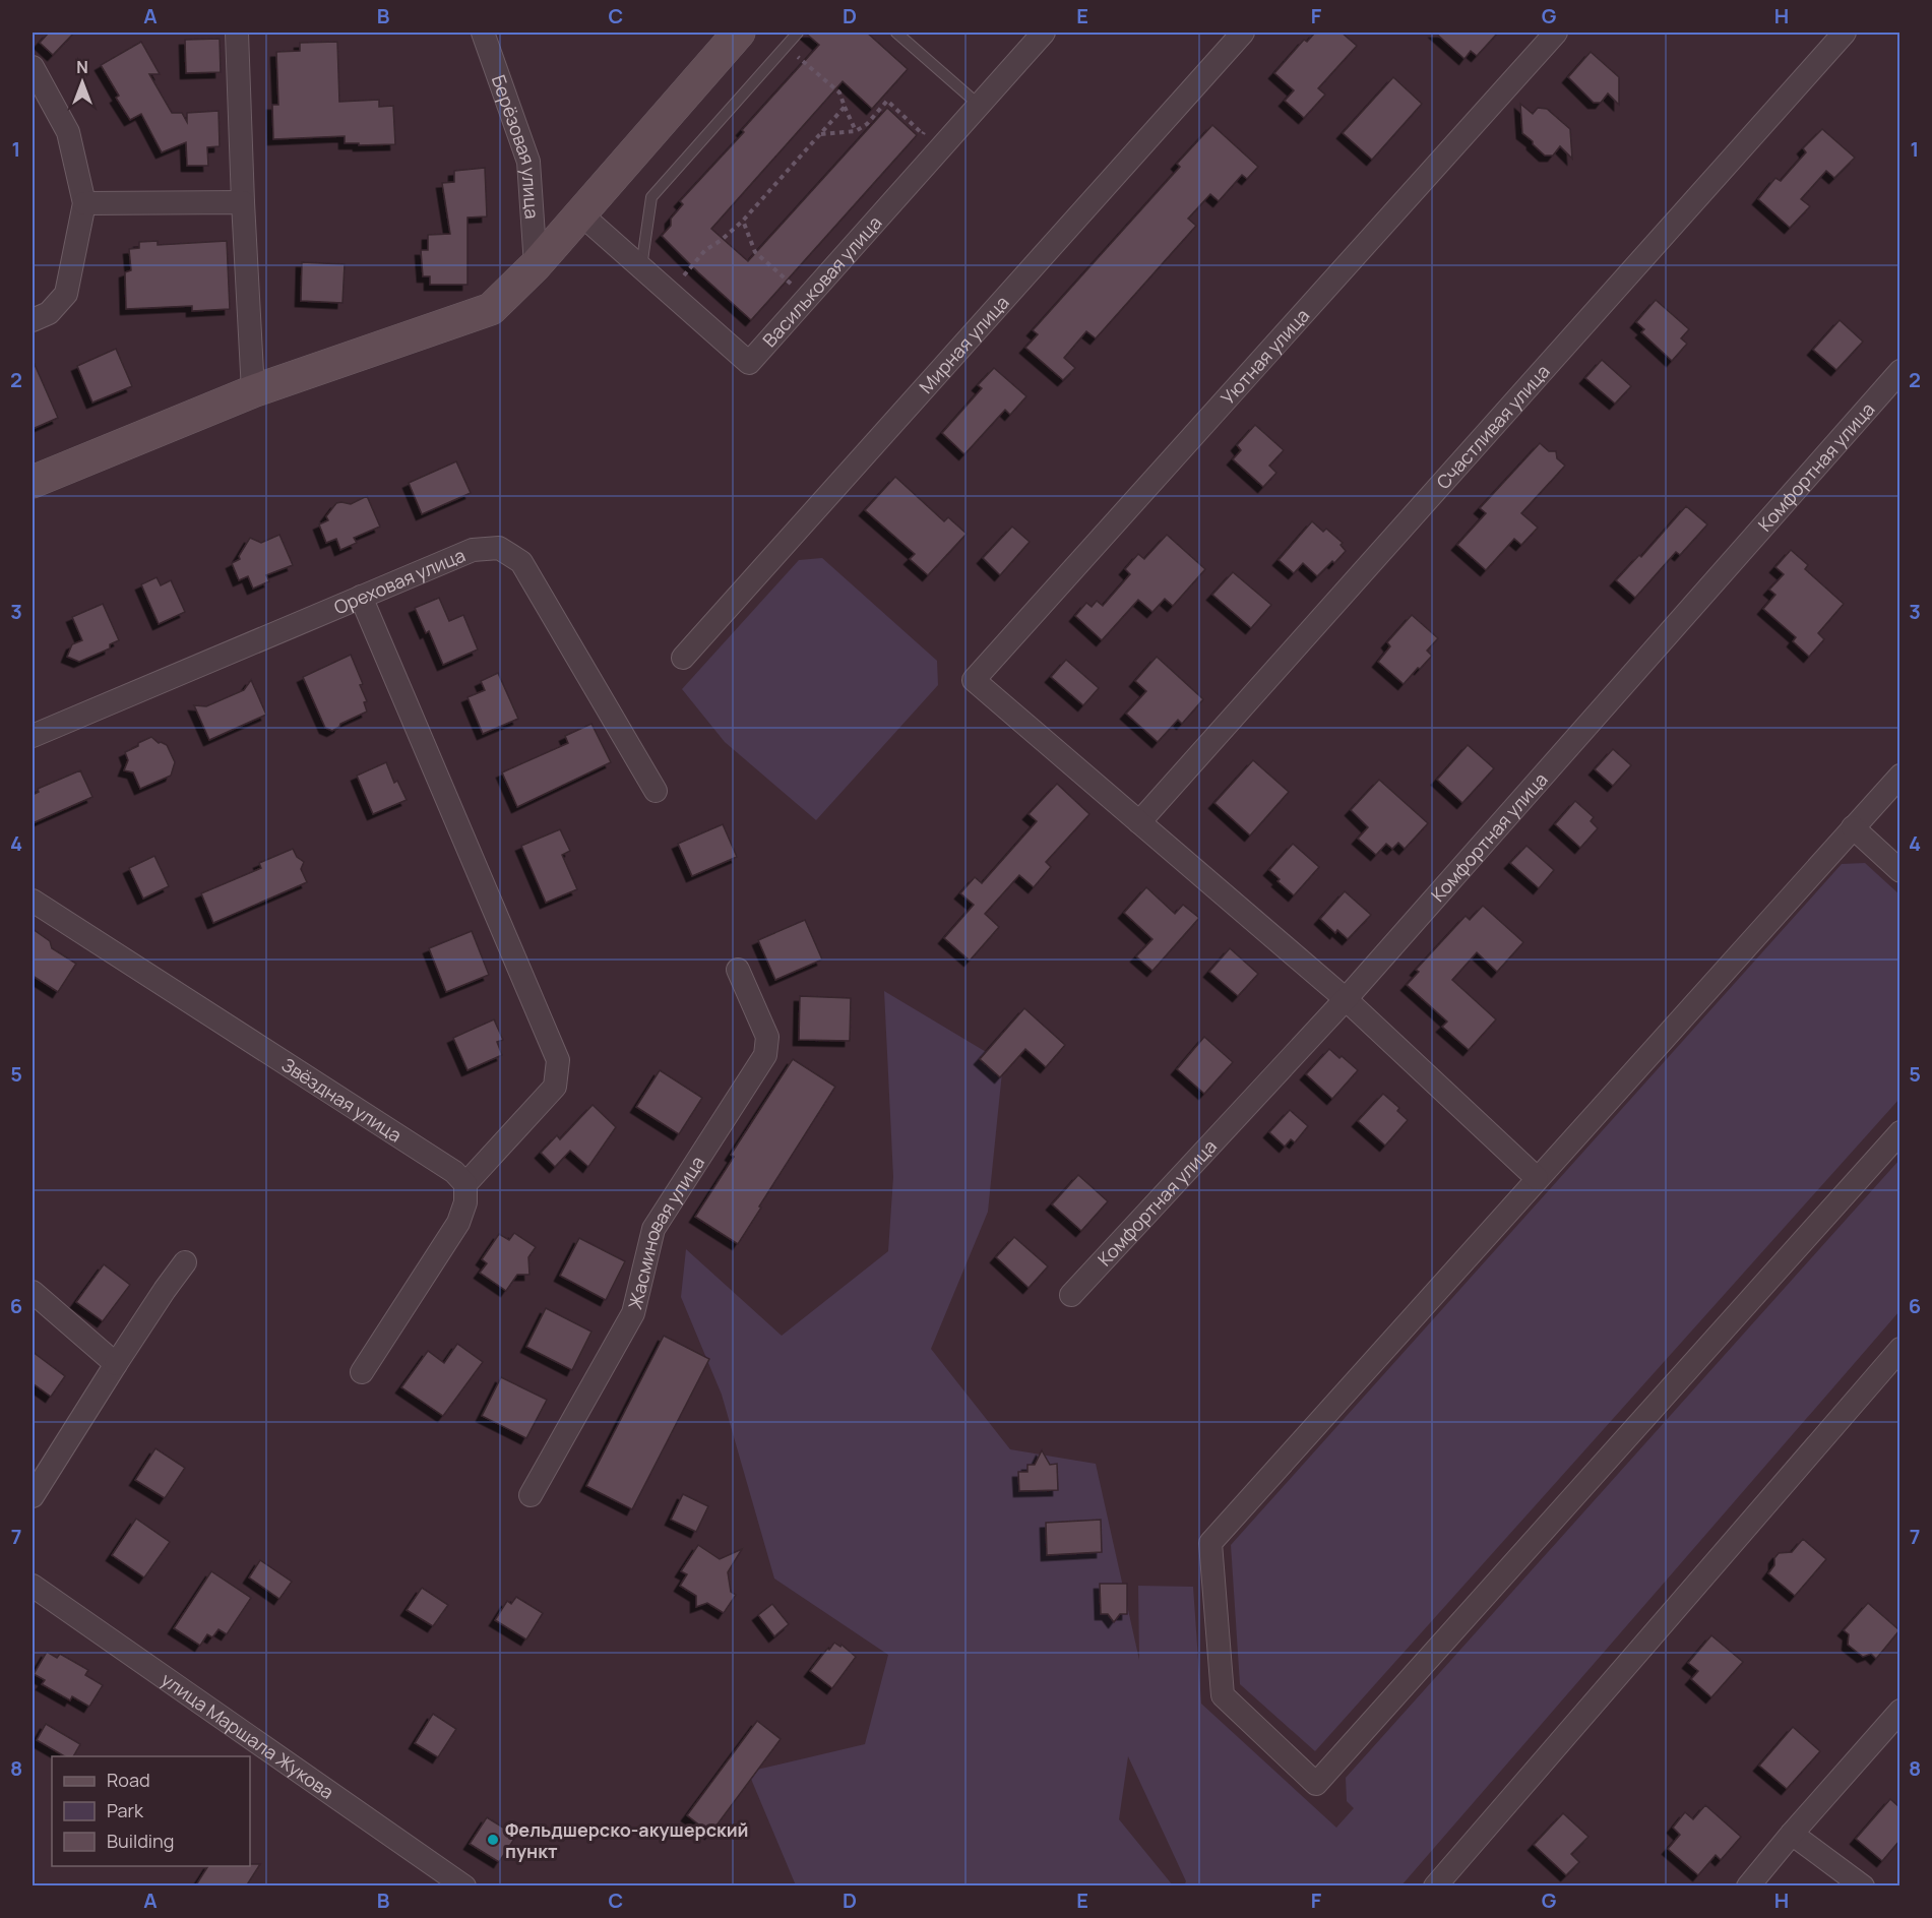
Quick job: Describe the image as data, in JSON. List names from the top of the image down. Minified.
{"streets":{"street":["Берёзовая улица","Васильковая улица","Мирная улица","Уютная улица","Счастливая улица","Комфортная улица","Ореховая улица","Звёздная улица","Жасминовая улица","улица Маршала Жукова"]},"crossings":[["Уютная улица","Счастливая улица"]],"places":["Фельдшерско-акушерский пункт"],"legend":["Road","Park","Building"],"north":"top","grid":{"columns":["A","B","C","D","E","F","G","H"],"rows":["1","2","3","4","5","6","7","8"]}}
